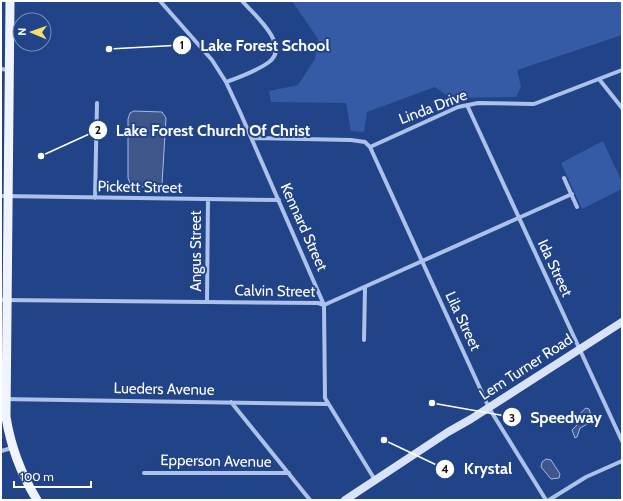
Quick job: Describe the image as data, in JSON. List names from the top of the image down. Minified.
{"streets":{"main road":["Lem Turner Road"],"street":["Linda Drive","Pickett Street","Kennard Street","Angus Street","Ida Street","Calvin Street","Lila Street","Lueders Avenue","Epperson Avenue"]},"crossings":[["Linda Drive","Ida Street"],["Linda Drive","Lila Street"],["Pickett Street","Kennard Street"],["Pickett Street","Angus Street"],["Kennard Street","Calvin Street"],["Kennard Street","Lem Turner Road"],["Kennard Street","Lueders Avenue"],["Angus Street","Calvin Street"],["Ida Street","Calvin Street"],["Ida Street","Lem Turner Road"],["Calvin Street","Lila Street"],["Lila Street","Lem Turner Road"]],"places":["Lake Forest School","Lake Forest Church Of Christ","Speedway","Krystal"],"scale_bar":"100 m","north":"left"}
